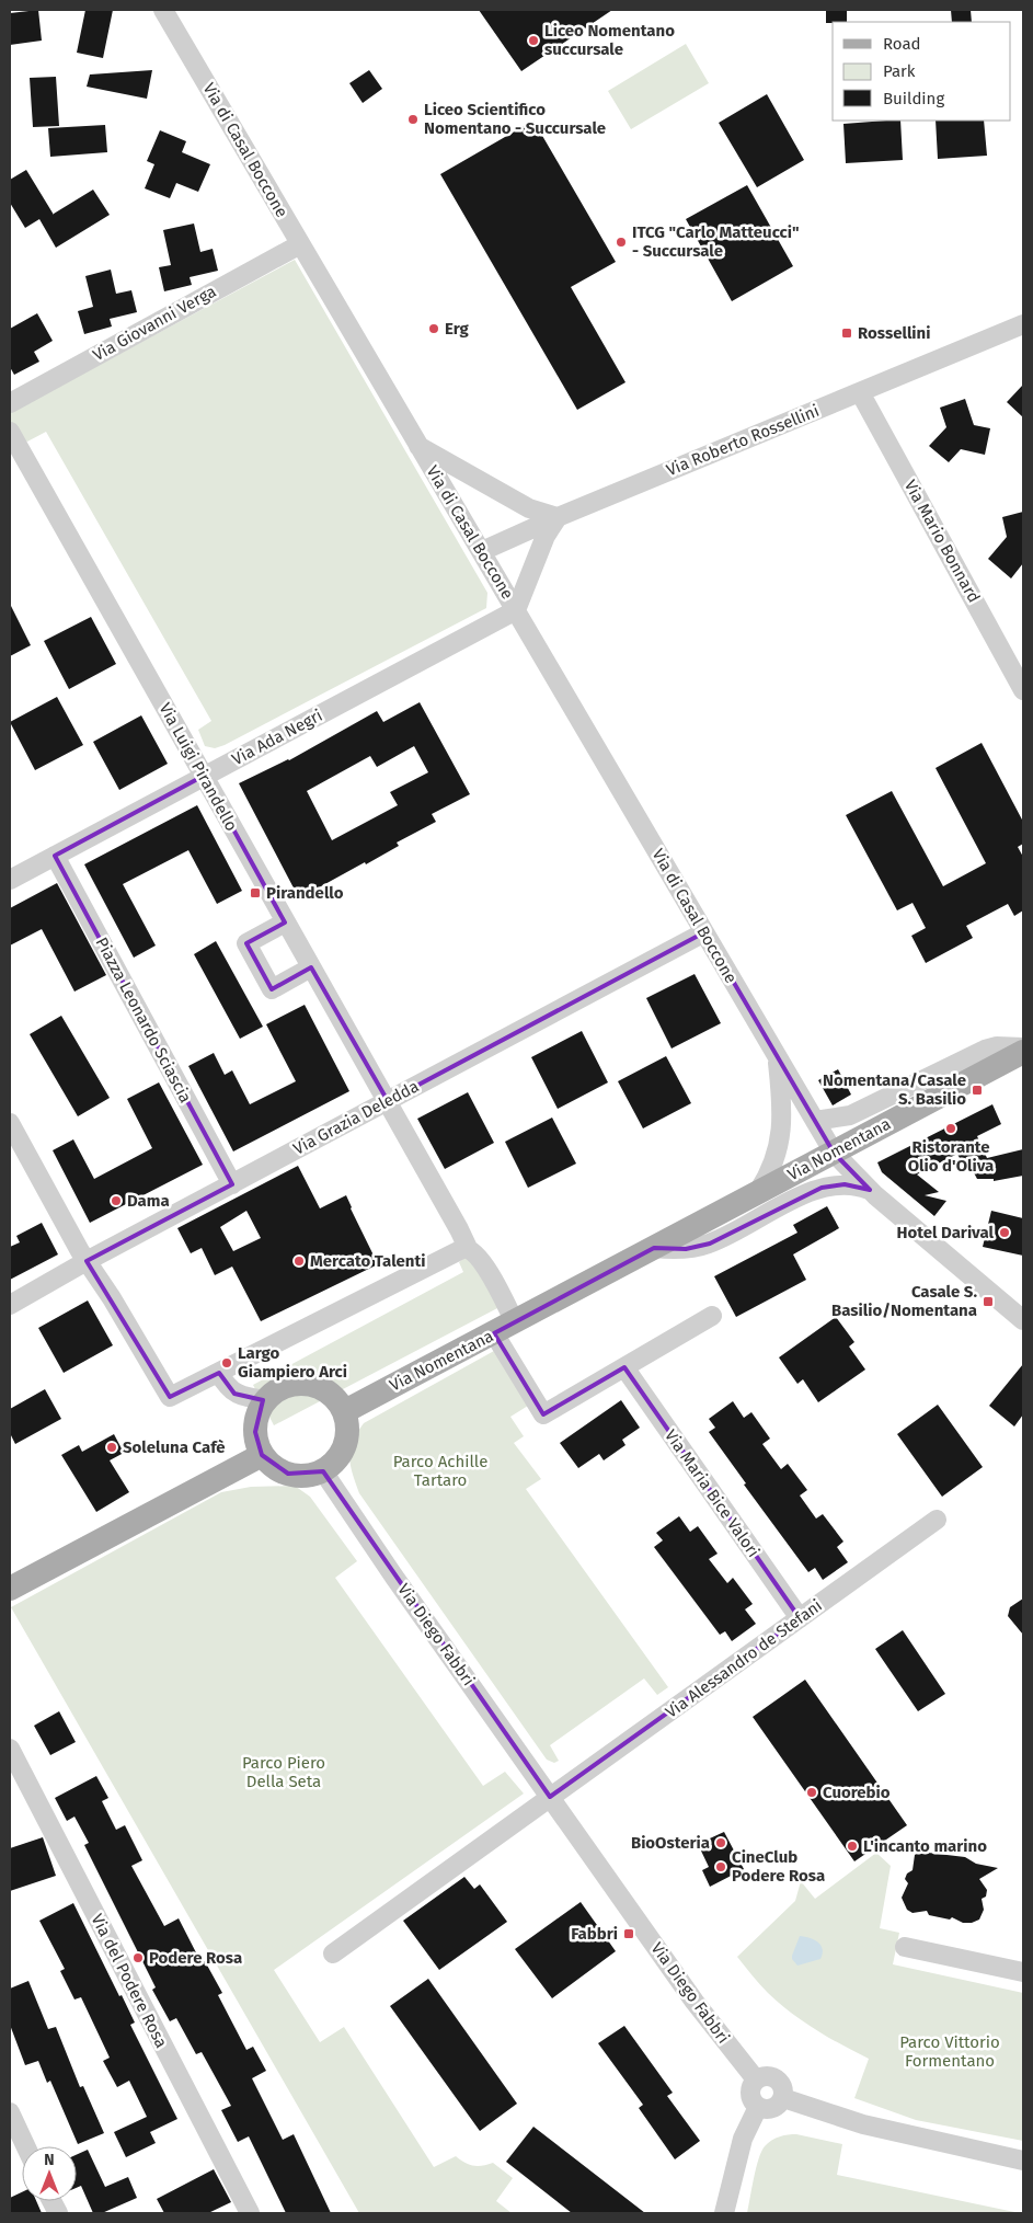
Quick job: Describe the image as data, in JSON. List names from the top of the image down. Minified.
{"streets":{"main road":["Via Nomentana"],"street":["Via di Casal Boccone","Via Giovanni Verga","Via Roberto Rossellini","Via Mario Bonnard","Via Ada Negri","Via Luigi Pirandello","Piazza Leonardo Sciascia","Via Grazia Deledda","Via Maria Bice Valori","Via Diego Fabbri","Via Alessandro de Stefani","Via del Podere Rosa"]},"crossings":[["Via di Casal Boccone","Via Giovanni Verga"],["Via di Casal Boccone","Via Roberto Rossellini"],["Via di Casal Boccone","Via Ada Negri"],["Via di Casal Boccone","Via Grazia Deledda"],["Via di Casal Boccone","Via Nomentana"],["Via Roberto Rossellini","Via Mario Bonnard"],["Via Ada Negri","Via Luigi Pirandello"],["Via Ada Negri","Piazza Leonardo Sciascia"],["Via Luigi Pirandello","Via Grazia Deledda"],["Via Luigi Pirandello","Via Nomentana"],["Piazza Leonardo Sciascia","Via Grazia Deledda"],["Via Nomentana","Via Diego Fabbri"],["Via Maria Bice Valori","Via Alessandro de Stefani"],["Via Diego Fabbri","Via Alessandro de Stefani"]],"parks":["Parco Achille Tartaro","Parco Piero Della Seta","Parco Vittorio Formentano"],"places":{"other":["Liceo Nomentano succursale","Liceo Scientifico Nomentano - Succursale","ITCG \"Carlo Matteucci\" - Succursale","Erg","Ristorante Olio d'Oliva","Dama","Hotel Darival","Mercato Talenti","Largo Giampiero Arci","Soleluna Cafè","Cuorebio","BioOsteria","L'incanto marino","CineClub Podere Rosa","Podere Rosa"],"transit":["Rossellini","Pirandello","Nomentana/Casale S. Basilio","Casale S. Basilio/Nomentana","Fabbri"]},"legend":["Road","Park","Building"],"north":"top"}
